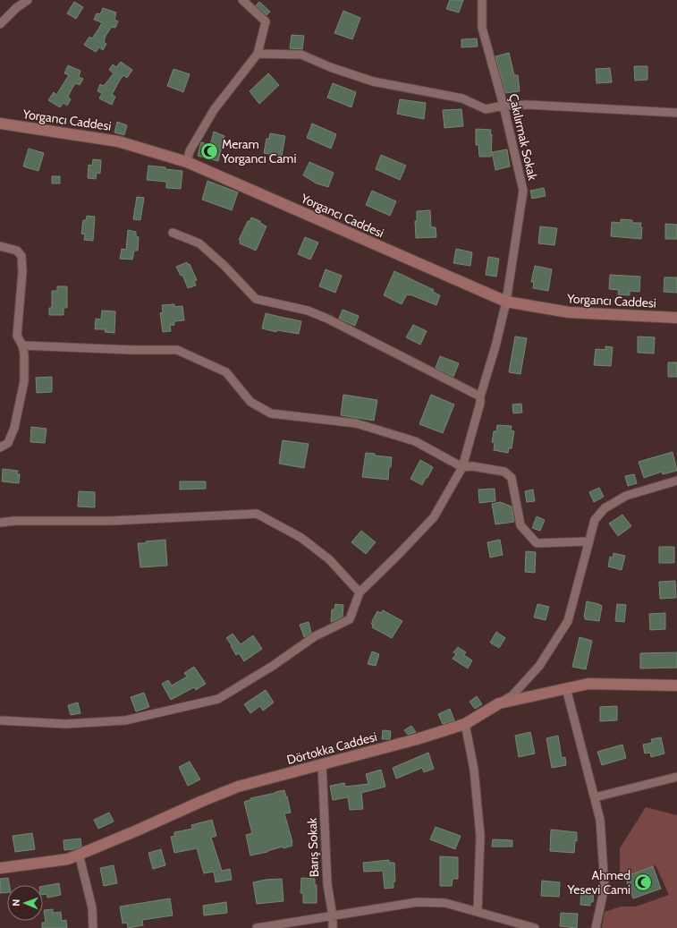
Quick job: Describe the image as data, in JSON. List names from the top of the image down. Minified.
{"streets":{"street":["Yorgancı Caddesi","Çakılırmak Sokak","Dörtokka Caddesi","Barış Sokak"]},"crossings":[["Yorgancı Caddesi","Çakılırmak Sokak"],["Dörtokka Caddesi","Barış Sokak"]],"places":{"mosque":["Meram Yorgancı Cami","Ahmed Yesevi Cami"]},"north":"left"}
